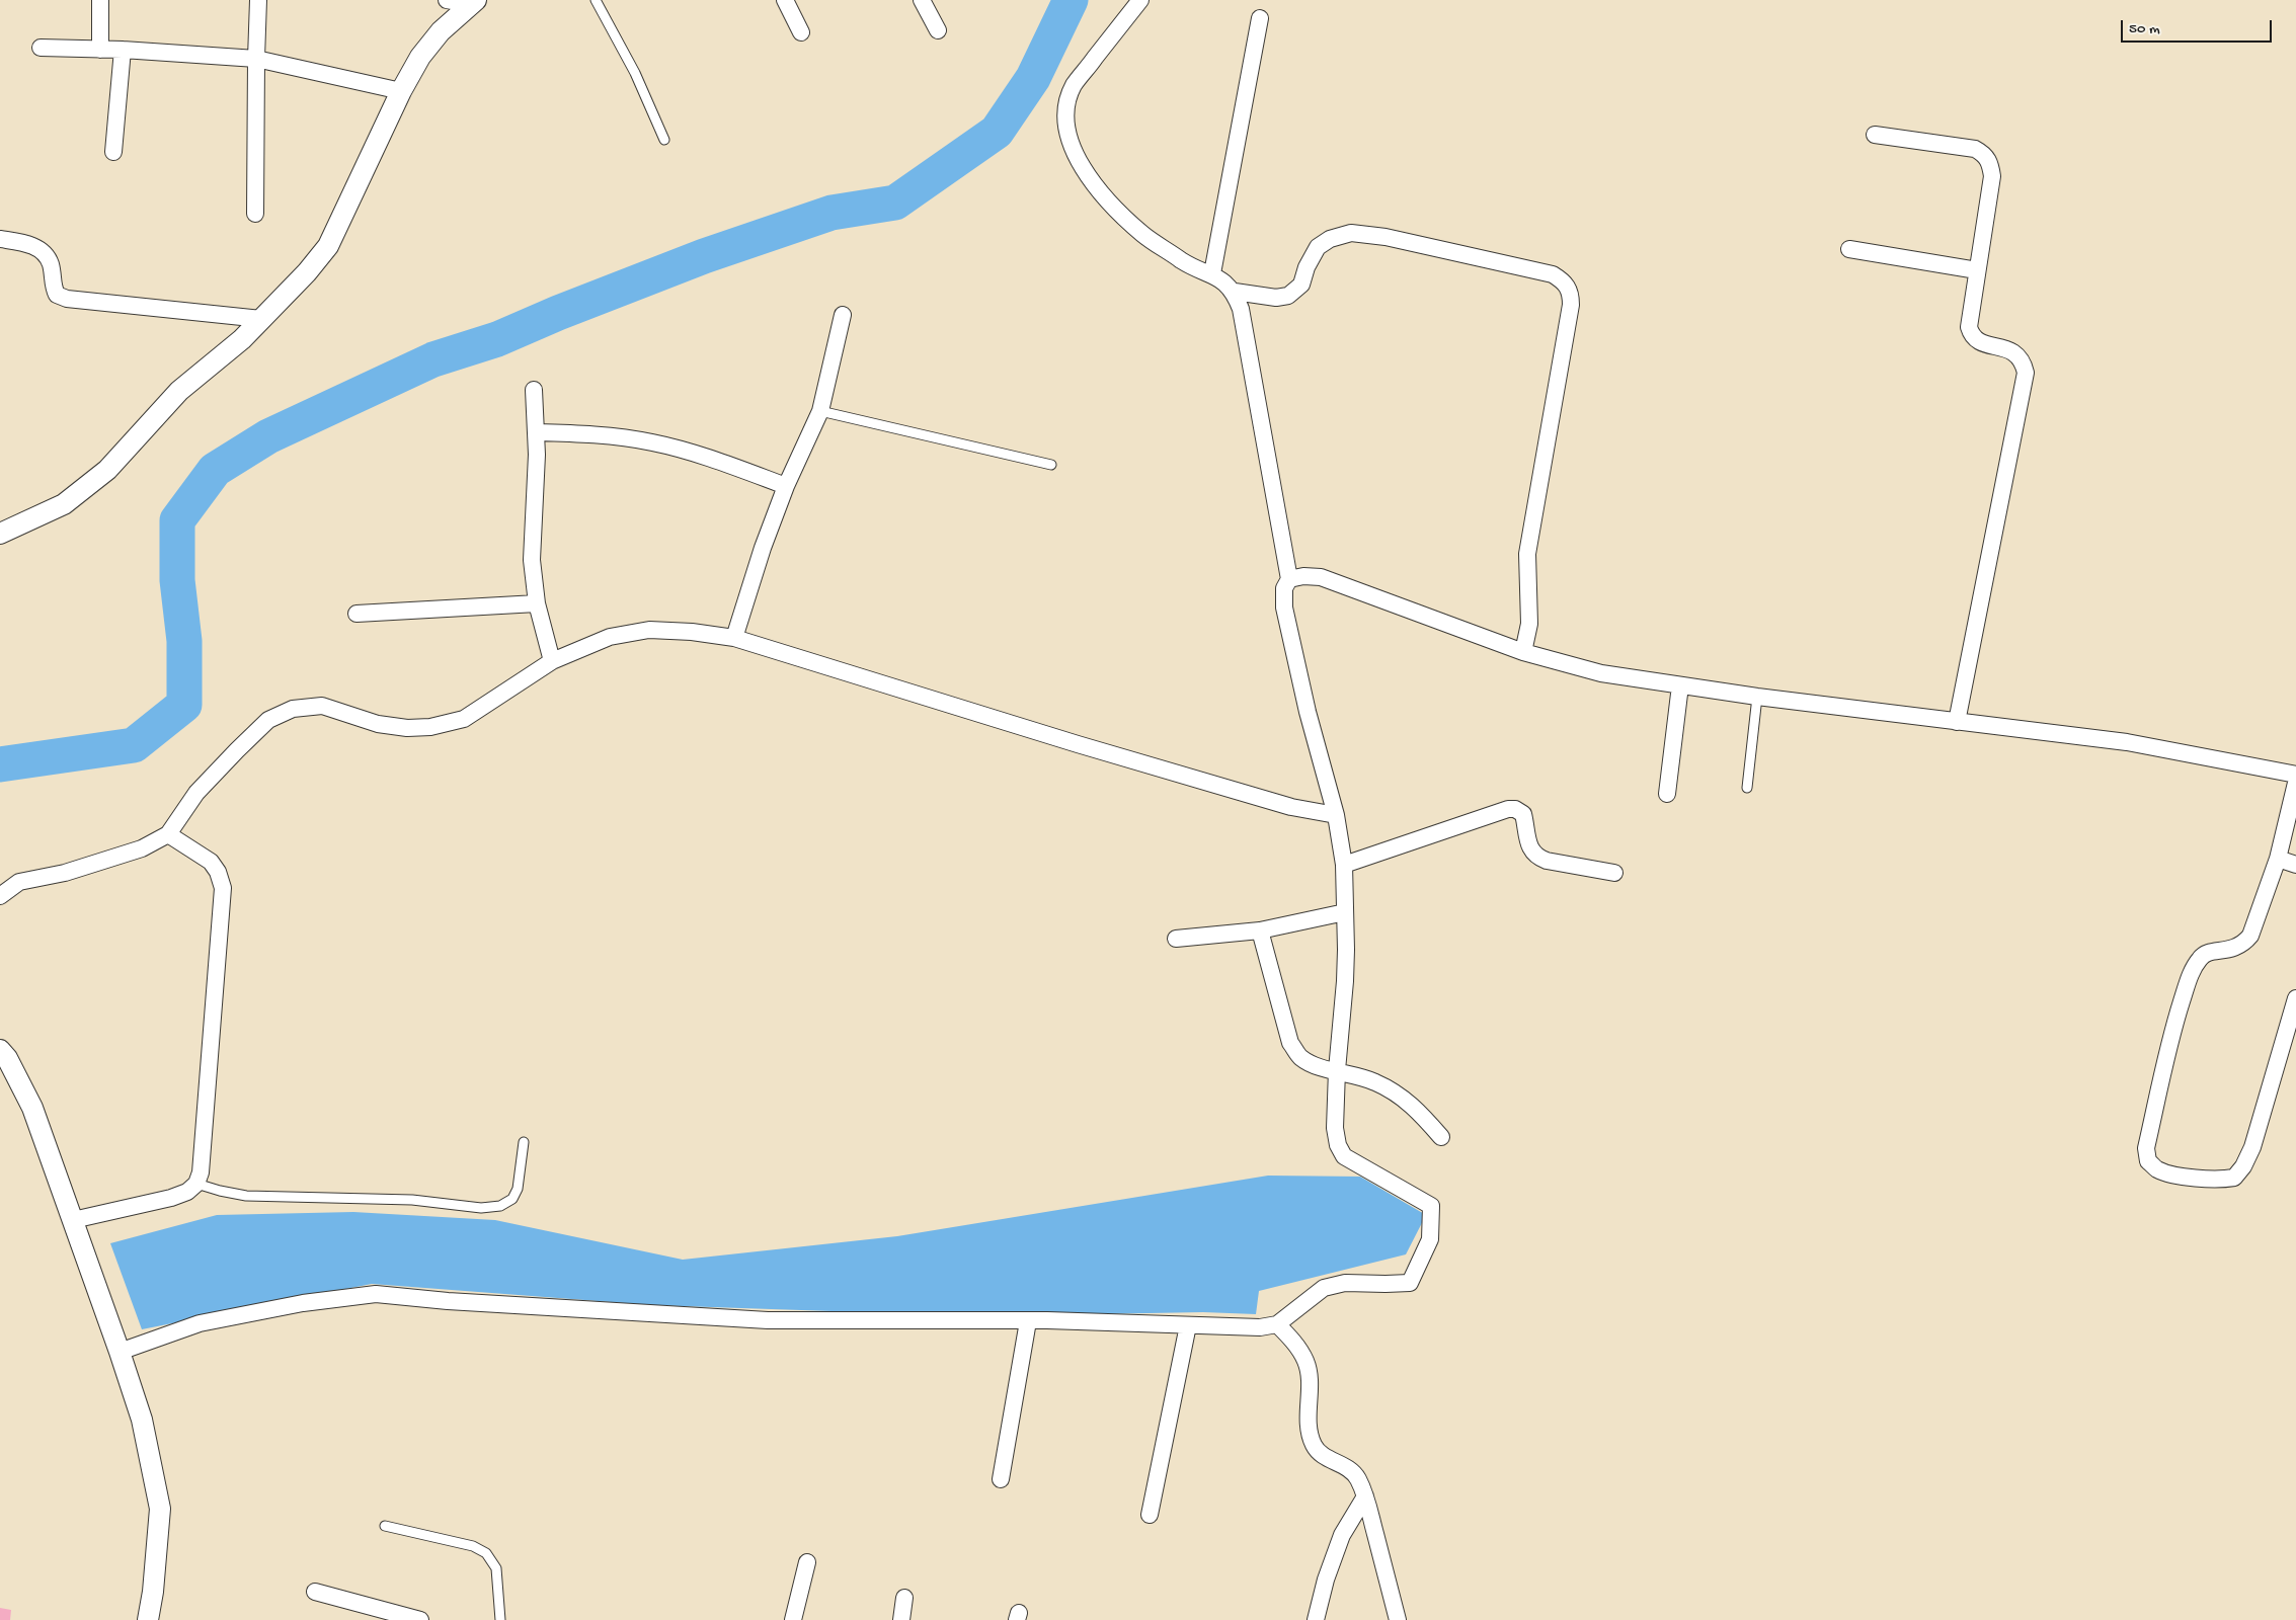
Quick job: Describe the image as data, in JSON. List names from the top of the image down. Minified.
{"scale_bar":"50 m"}
